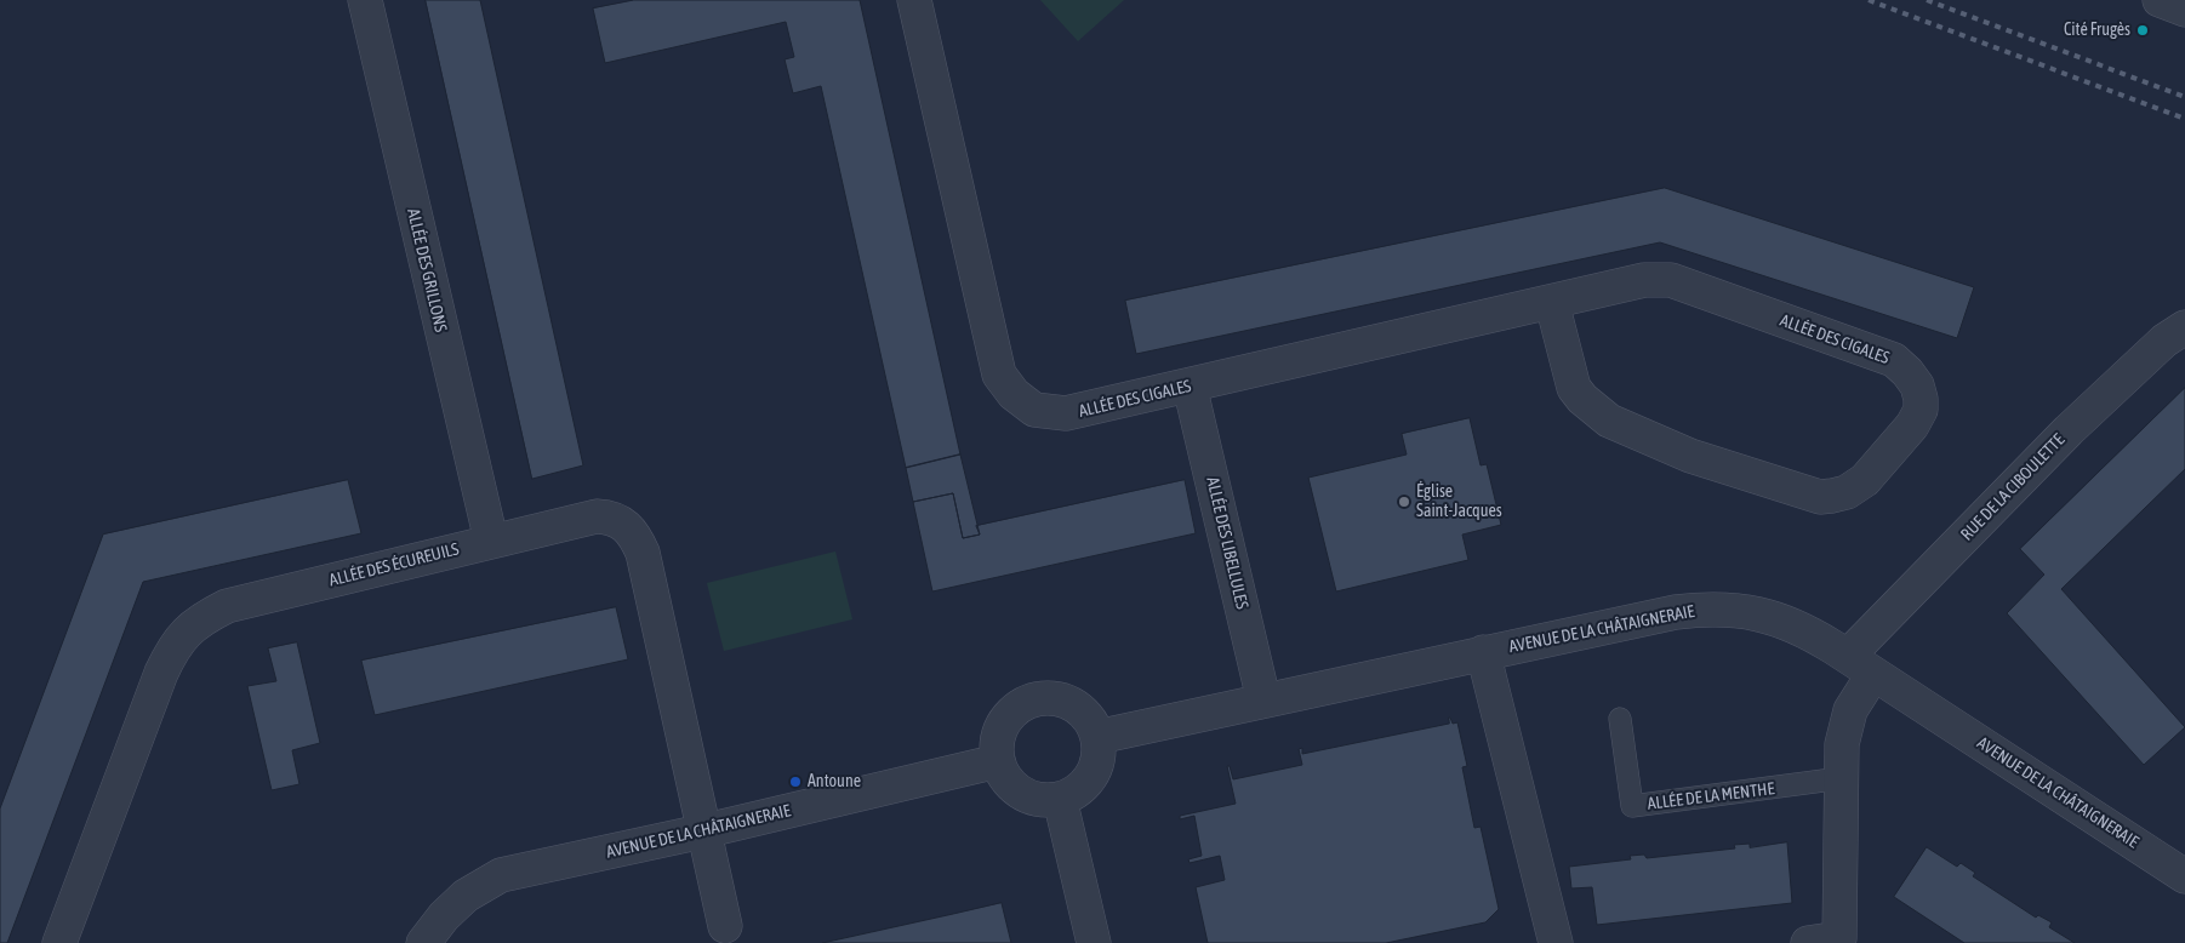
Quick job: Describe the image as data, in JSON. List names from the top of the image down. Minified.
{"streets":{"street":["ALLÉE DES GRILLONS","ALLÉE DES CIGALES","RUE DE LA CIBOULETTE","ALLÉE DES LIBELLULES","ALLÉE DES ÉCUREUILS","AVENUE DE LA CHÂTAIGNERAIE"],"lane":["ALLÉE DE LA MENTHE"]},"crossings":[["ALLÉE DES GRILLONS","ALLÉE DES ÉCUREUILS"],["ALLÉE DES CIGALES","ALLÉE DES LIBELLULES"],["RUE DE LA CIBOULETTE","AVENUE DE LA CHÂTAIGNERAIE"],["ALLÉE DES LIBELLULES","AVENUE DE LA CHÂTAIGNERAIE"],["ALLÉE DES ÉCUREUILS","AVENUE DE LA CHÂTAIGNERAIE"]],"places":["Cité Frugès","Église Saint-Jacques","Antoune"]}
